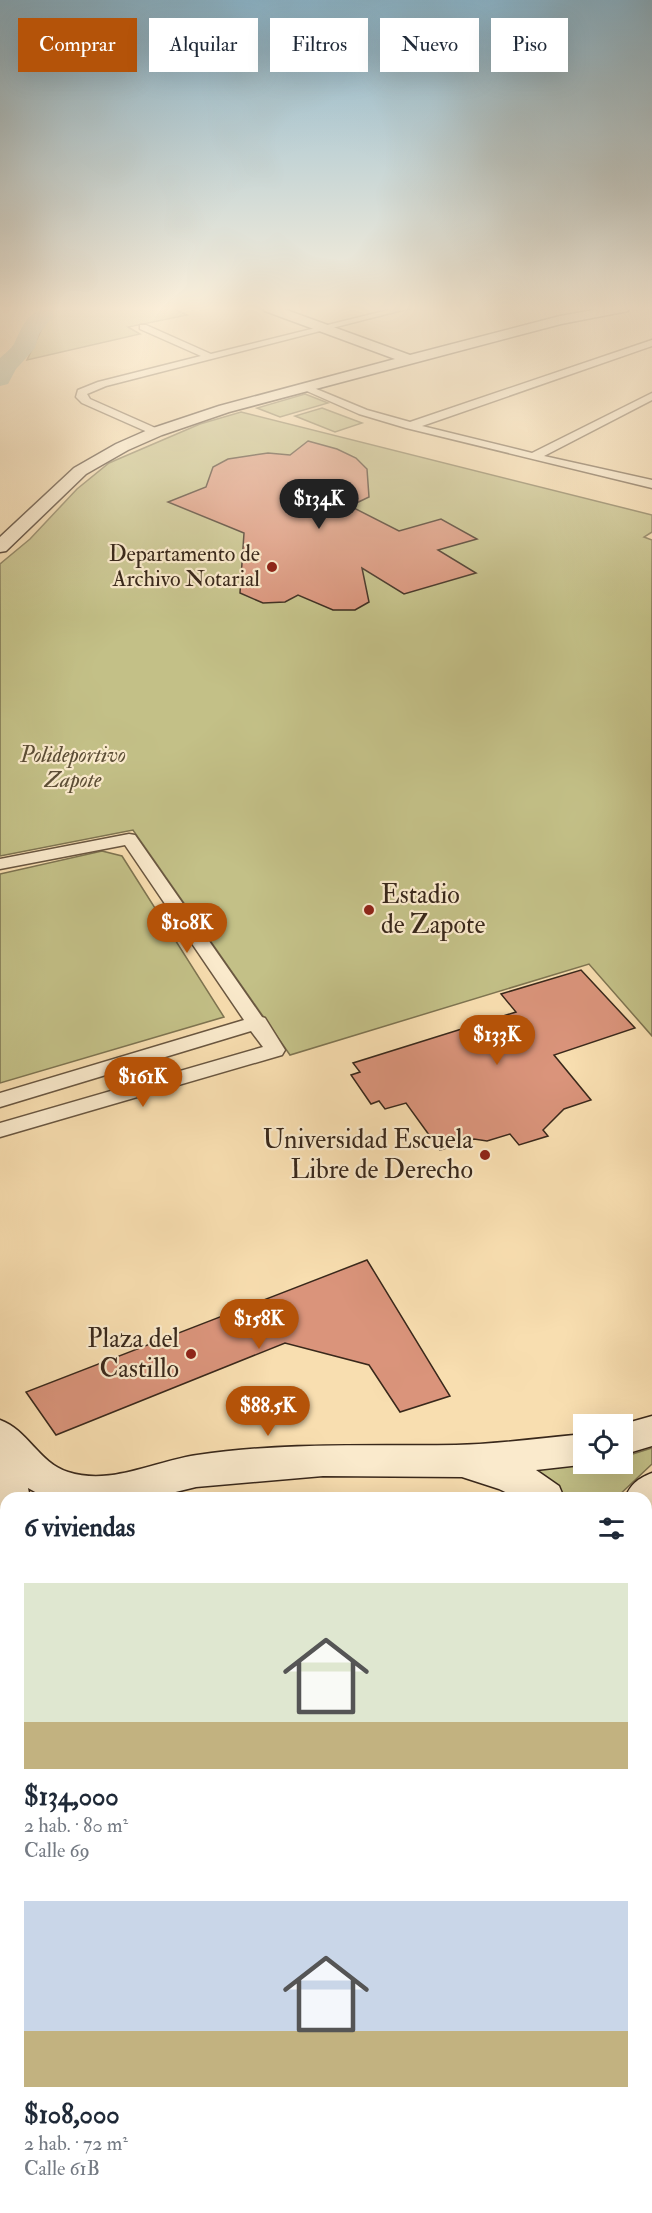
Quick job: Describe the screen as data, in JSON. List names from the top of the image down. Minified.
{"parks":["Polideportivo Zapote"],"places":["Departamento de Archivo Notarial","Estadio de Zapote","Universidad Escuela Libre de Derecho","Plaza del Castillo"],"page":{"chip":["Comprar","Alquilar","Filtros","Nuevo","Piso"],"price":["$134K","$108K","$133K","$161K","$158K","$88.5K"],"heading":"6 viviendas","list":[{"name":"$134,000","note":"2 hab. · 80 m² · Calle 69"},{"name":"$108,000","note":"2 hab. · 72 m² · Calle 61B"}]}}
